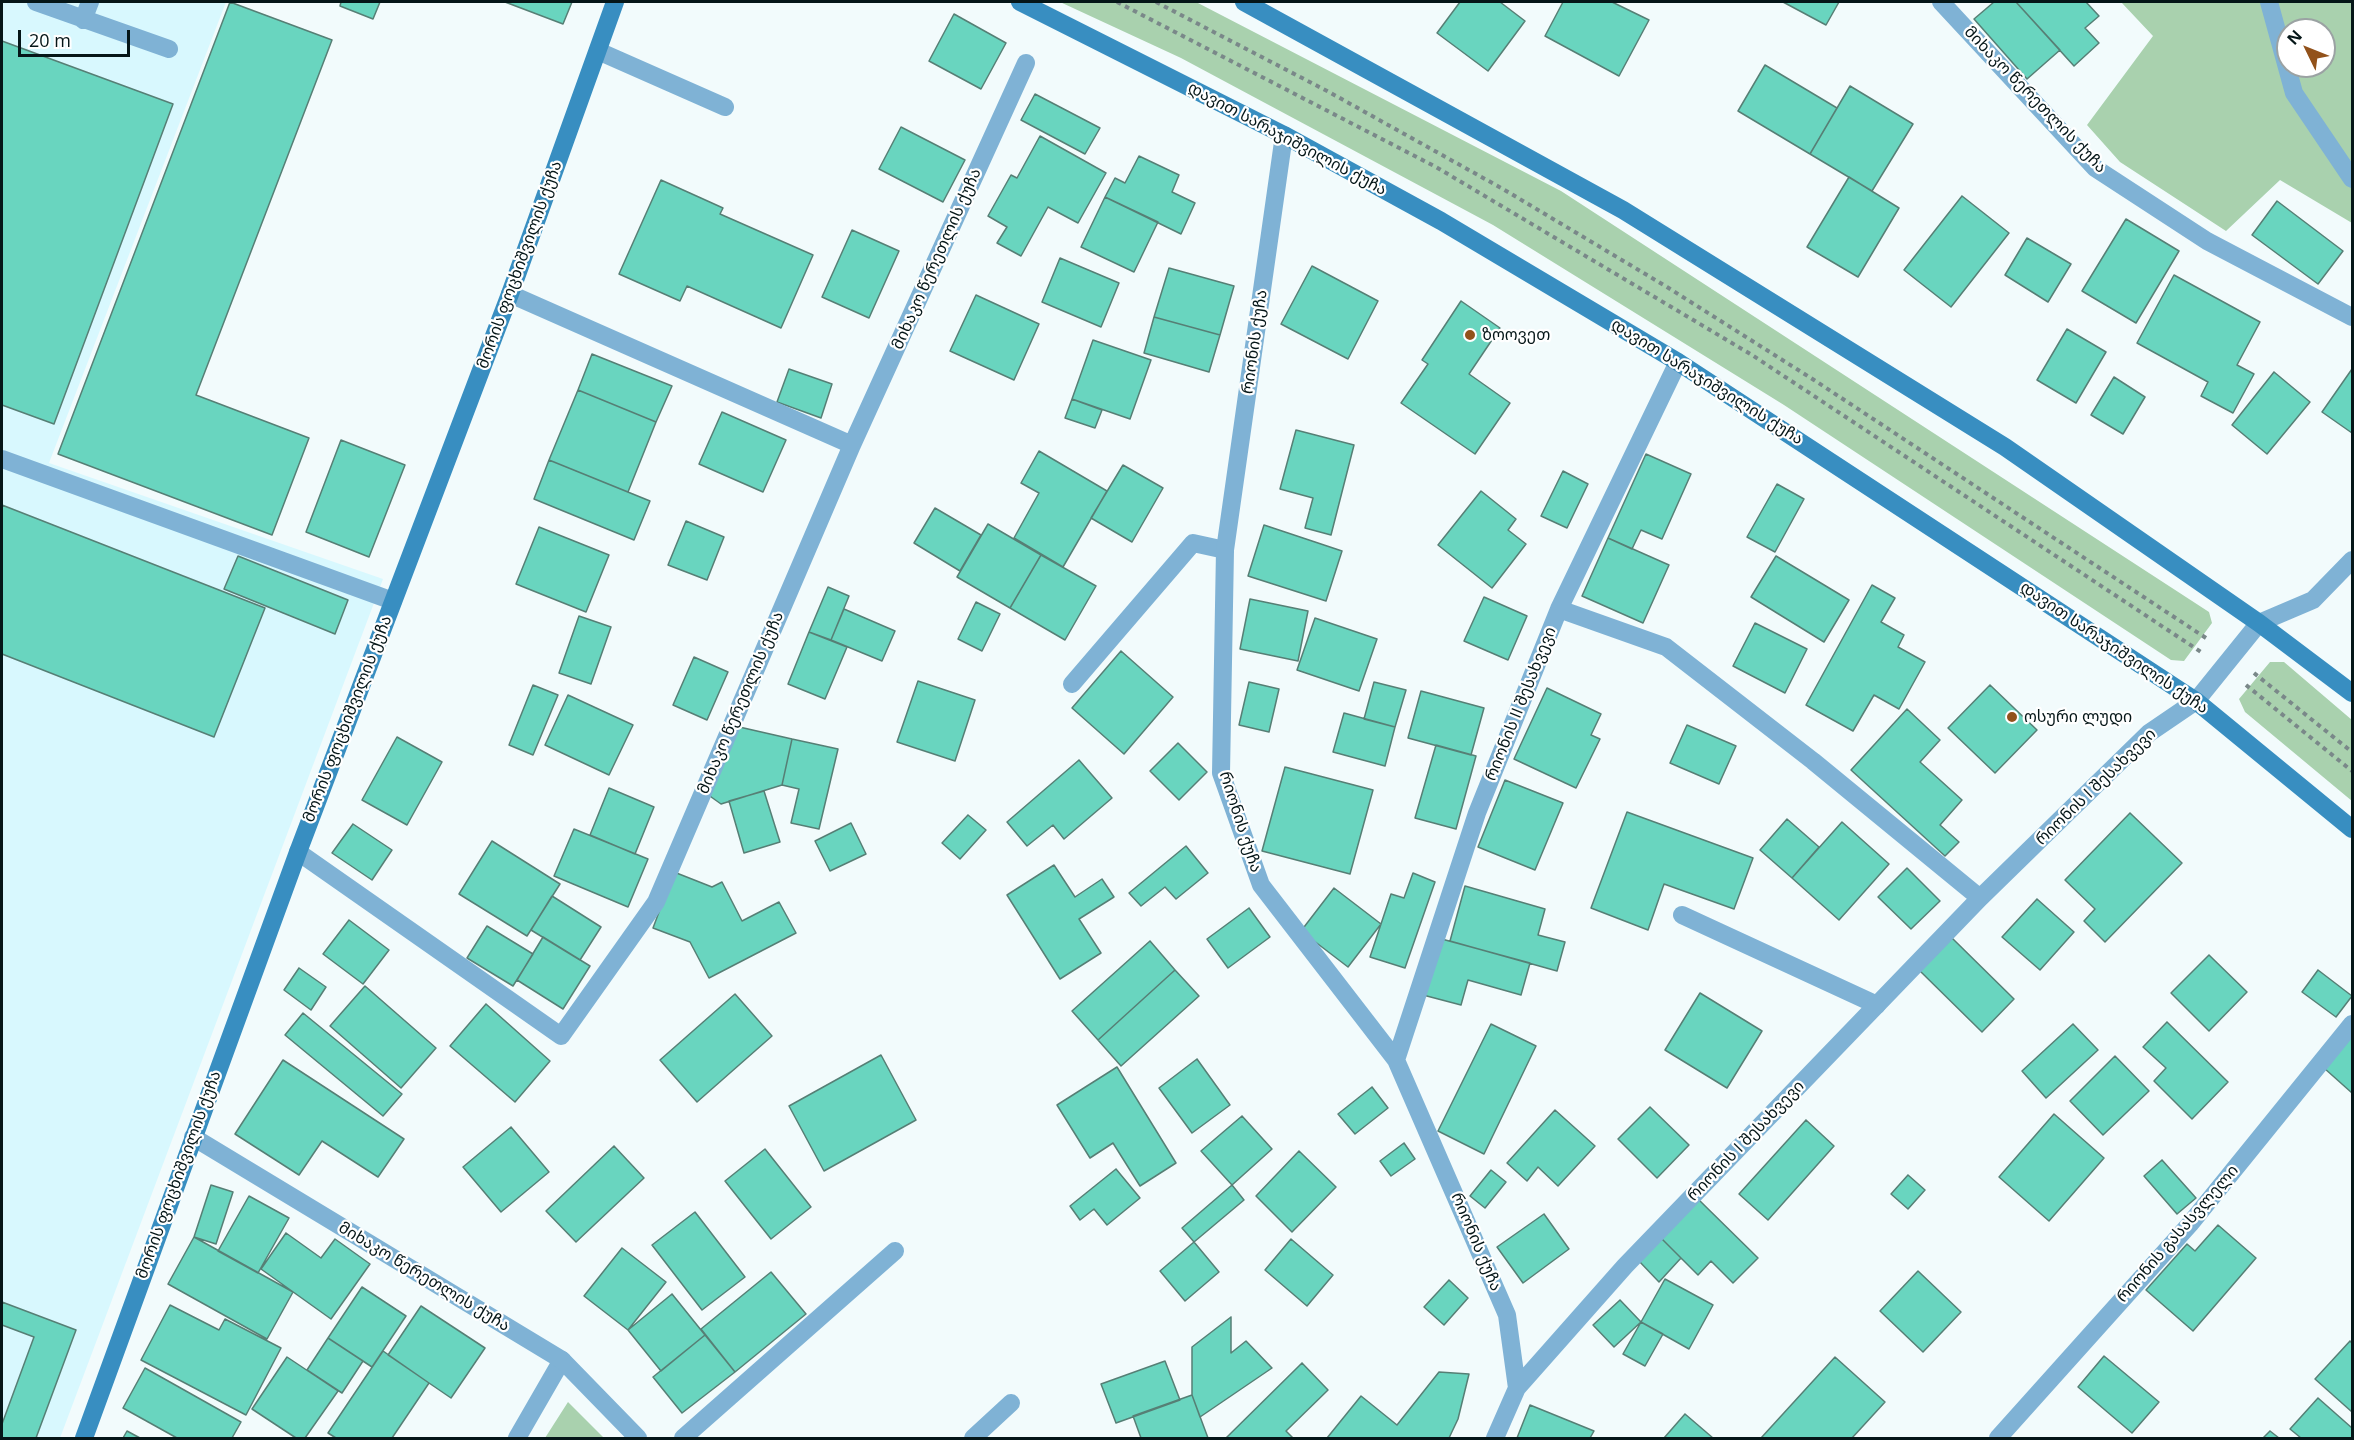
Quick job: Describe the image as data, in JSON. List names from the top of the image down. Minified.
{"streets":{"main road":["დავით სარაჯიშვილის ქუჩა","მორის ფოცხიშვილის ქუჩა"],"street":["მიხაკო წერეთლის ქუჩა","რიონის ქუჩა","რიონის II შესახვევი","რიონის I შესახვევი","რიონის გასასვლელი"]},"crossings":[["მიხაკო წერეთლის ქუჩა","მორის ფოცხიშვილის ქუჩა"],["დავით სარაჯიშვილის ქუჩა","რიონის ქუჩა"],["დავით სარაჯიშვილის ქუჩა","რიონის II შესახვევი"],["დავით სარაჯიშვილის ქუჩა","რიონის I შესახვევი"],["რიონის ქუჩა","რიონის II შესახვევი"],["რიონის ქუჩა","რიონის I შესახვევი"]],"places":["ზოოვეთ","ოსური ლუდი"],"scale_bar":"20 m","north":"top left"}
